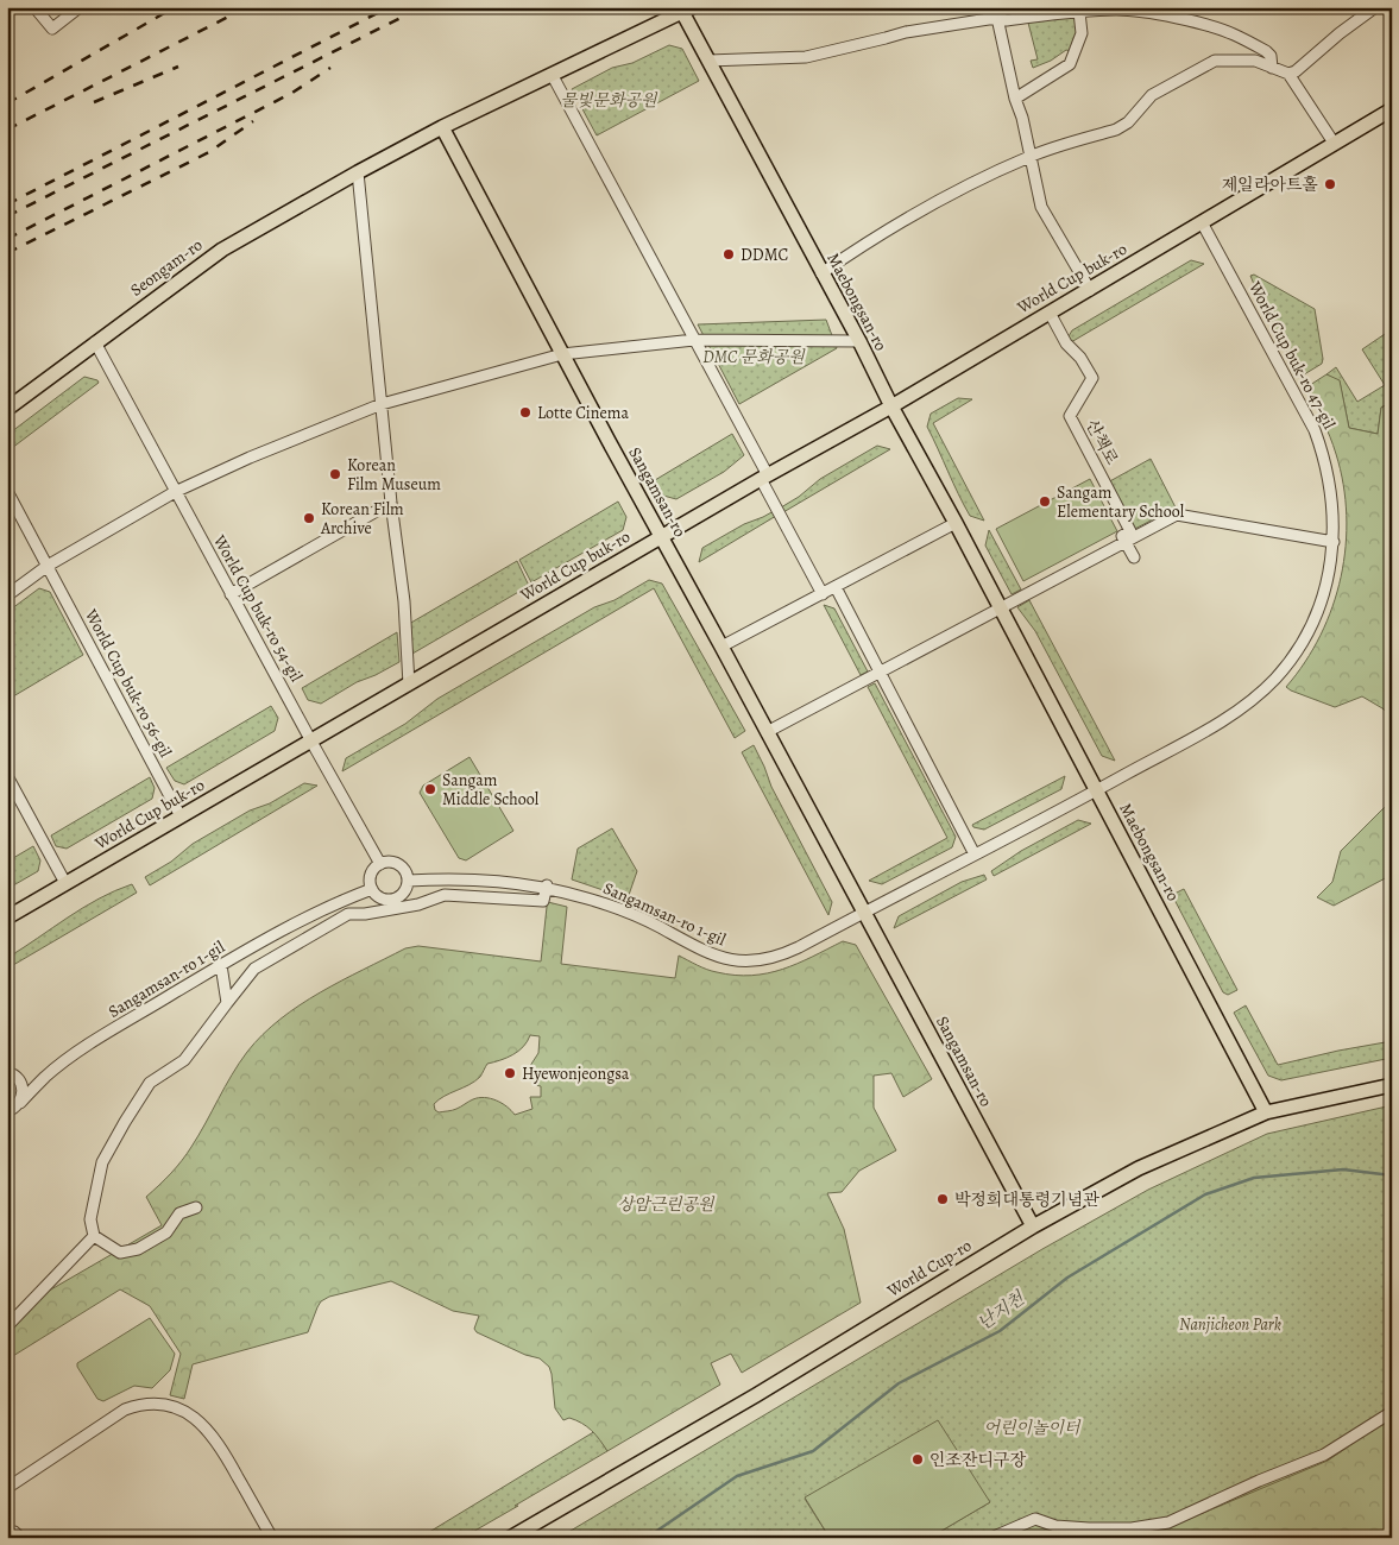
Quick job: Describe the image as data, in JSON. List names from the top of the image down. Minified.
{"streets":{"main road":["Seongam-ro","World Cup buk-ro","Maebongsan-ro","Sangamsan-ro","World Cup-ro"],"street":["World Cup buk-ro 47-gil","산책로","World Cup buk-ro 54-gil","World Cup buk-ro 56-gil","Sangamsan-ro 1-gil"]},"crossings":[["Seongam-ro","Maebongsan-ro"],["Seongam-ro","Sangamsan-ro"],["Seongam-ro","World Cup buk-ro 54-gil"],["World Cup buk-ro","Maebongsan-ro"],["World Cup buk-ro","World Cup buk-ro 47-gil"],["World Cup buk-ro","산책로"],["World Cup buk-ro","Sangamsan-ro"],["World Cup buk-ro","World Cup buk-ro 54-gil"],["World Cup buk-ro","World Cup buk-ro 56-gil"],["Maebongsan-ro","World Cup buk-ro 47-gil"],["Maebongsan-ro","World Cup-ro"],["Sangamsan-ro","Sangamsan-ro 1-gil"],["Sangamsan-ro","World Cup-ro"]],"water":["난지천"],"parks":["물빛문화공원","DMC 문화공원","상암근린공원","Nanjicheon Park","어린이놀이터"],"places":["제일라아트홀","DDMC","Lotte Cinema","Korean Film Museum","Sangam Elementary School","Korean Film Archive","Sangam Middle School","Hyewonjeongsa","박정희대통령기념관","인조잔디구장"]}
